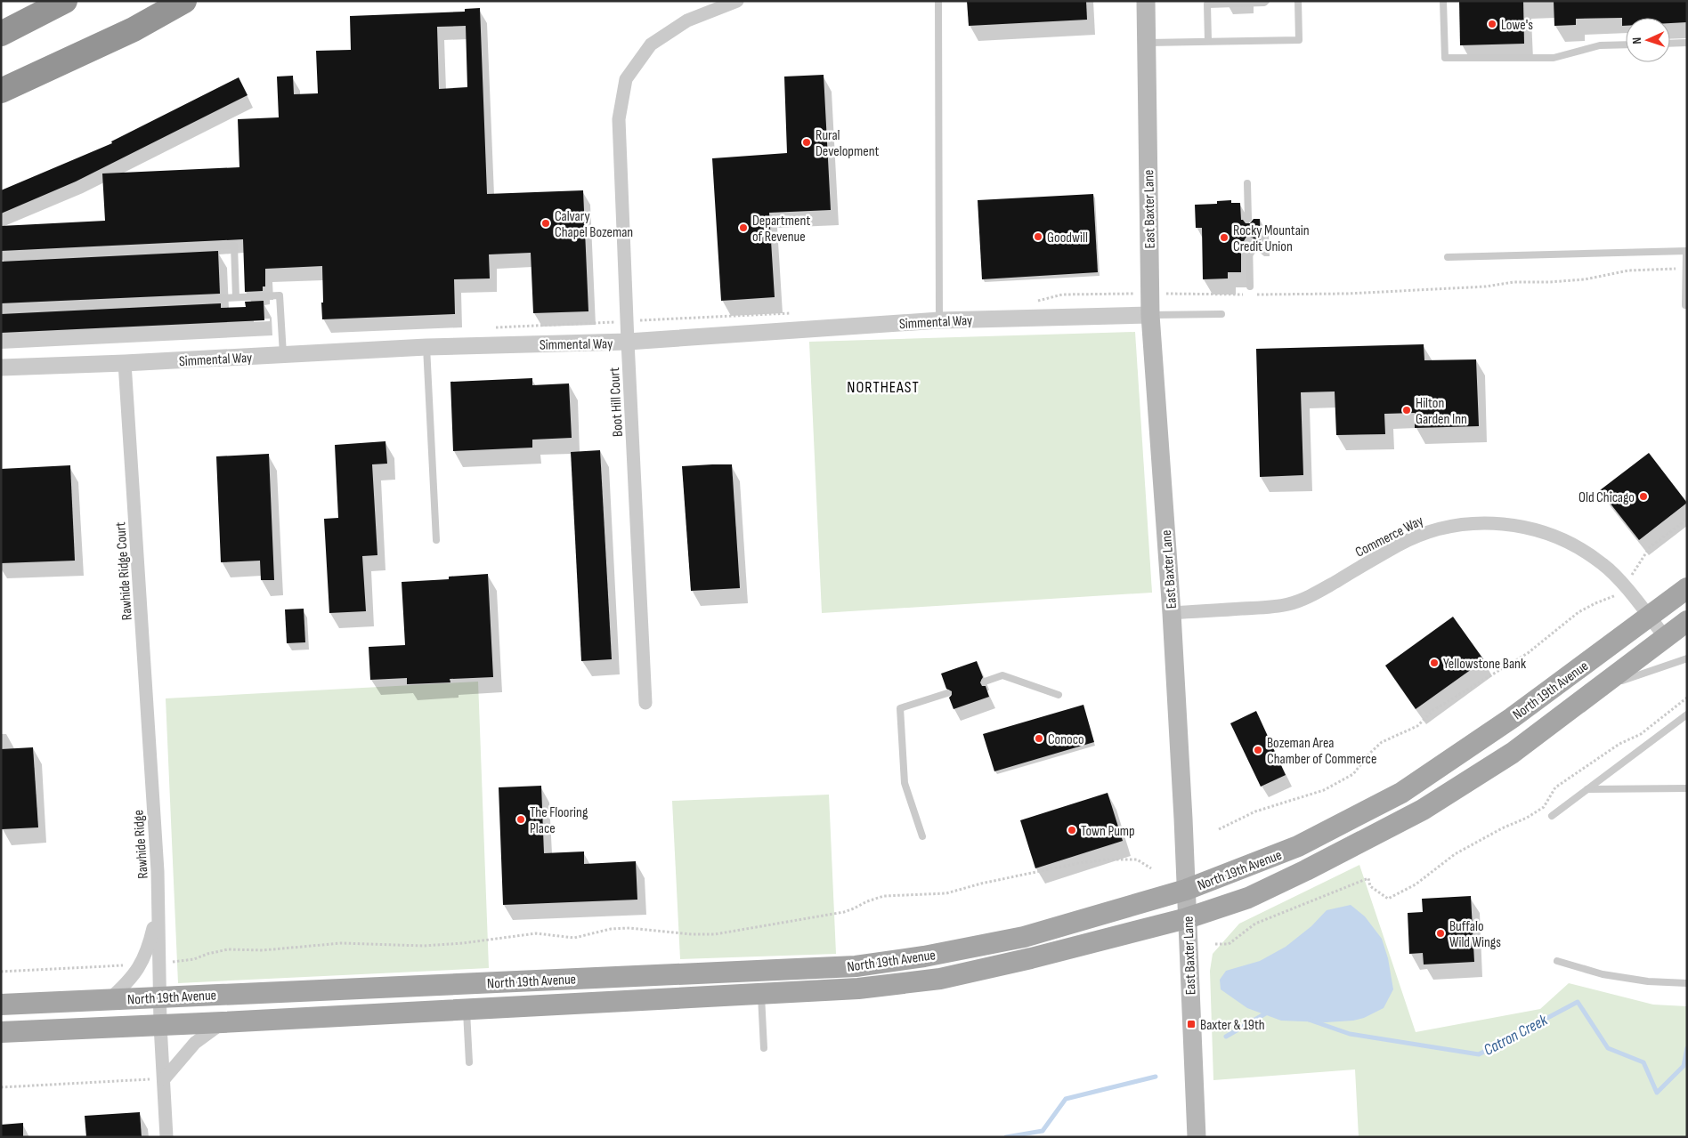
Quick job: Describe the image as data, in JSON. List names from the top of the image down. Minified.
{"streets":{"main road":["East Baxter Lane","North 19th Avenue"],"street":["Simmental Way","Boot Hill Court","Commerce Way","Rawhide Ridge Court","Rawhide Ridge"]},"crossings":[["East Baxter Lane","Simmental Way"],["East Baxter Lane","Commerce Way"],["East Baxter Lane","North 19th Avenue"],["Simmental Way","Boot Hill Court"],["Simmental Way","Rawhide Ridge Court"],["Commerce Way","North 19th Avenue"],["Rawhide Ridge Court","Rawhide Ridge"],["North 19th Avenue","Rawhide Ridge"]],"districts":["NORTHEAST"],"water":["Catron Creek"],"places":{"other":["Lowe's","Rural Development","Calvary Chapel Bozeman","Department of Revenue","Goodwill","Rocky Mountain Credit Union","Hilton Garden Inn","Old Chicago","Yellowstone Bank","Conoco","Bozeman Area Chamber of Commerce","The Flooring Place","Town Pump","Buffalo Wild Wings"],"transit":["Baxter & 19th"]},"north":"left"}
